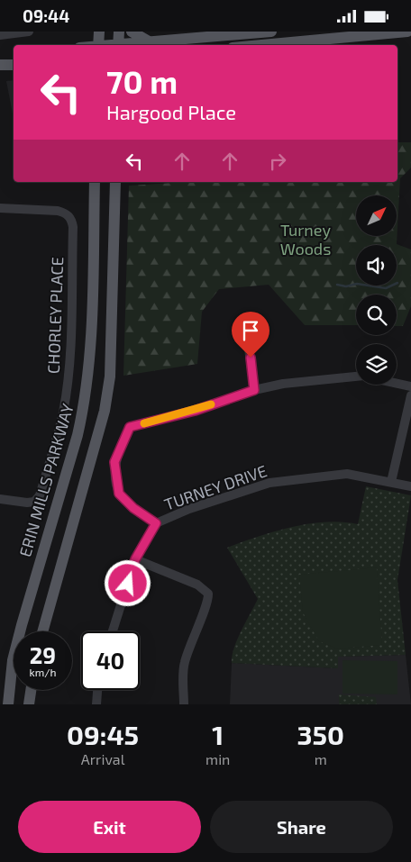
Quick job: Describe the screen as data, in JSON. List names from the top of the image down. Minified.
{"streets":{"main road":["ERIN MILLS PARKWAY"],"street":["CHORLEY PLACE","TURNEY DRIVE"]},"parks":["Turney Woods"],"north":"top right","page":{"status":"09:44","turn":["70 m","Hargood Place"],"speed":"29 km/h","limit":"40","eta":["09:45","Arrival","1","min","350","m"],"buttons":["Exit","Share"]}}
